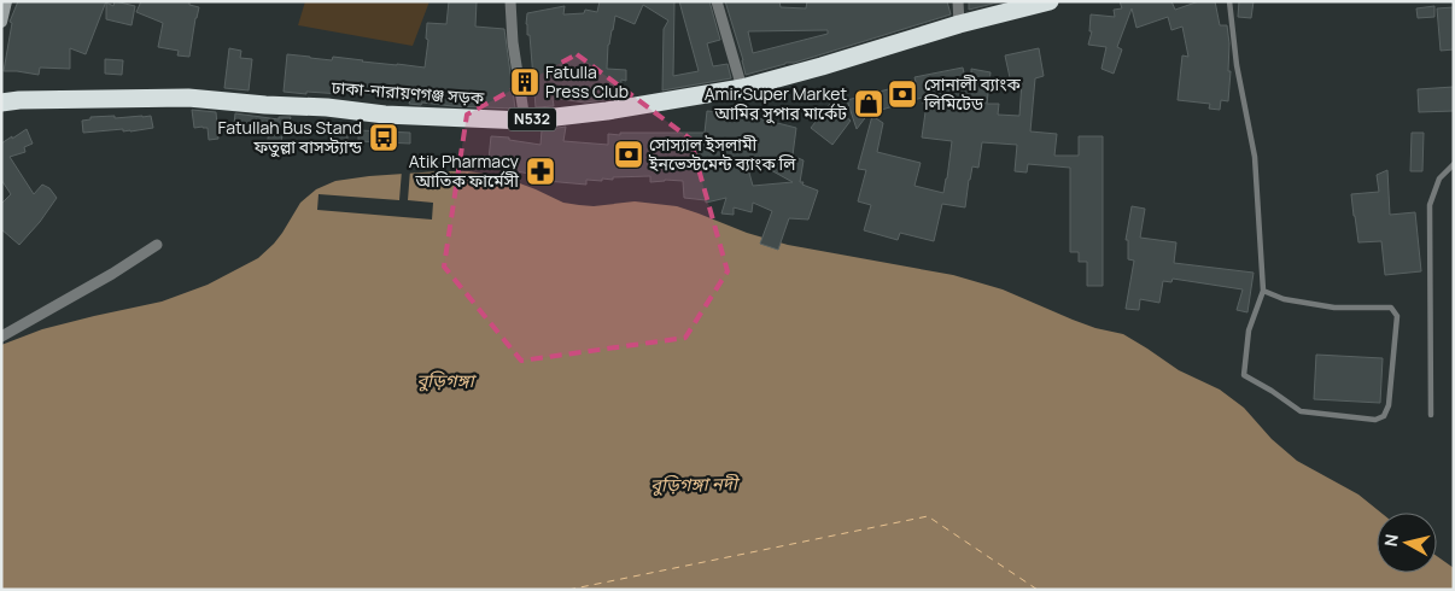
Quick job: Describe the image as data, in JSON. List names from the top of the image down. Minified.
{"streets":{"highway":["ঢাকা-নারায়ণগঞ্জ সড়ক","N532"]},"water":["বুড়িগঙ্গা","বুড়িগঙ্গা নদী"],"places":{"building":["Fatulla Press Club"],"bank":["সোনালী ব্যাংক লিমিটেড","সোস্যাল ইসলামী ইনভেস্টমেন্ট ব্যাংক লি"],"shop":["Amir Super Market আমির সুপার মার্কেট"],"bus stop":["Fatullah Bus Stand ফতুল্লা বাসস্ট্যান্ড"],"pharmacy":["Atik Pharmacy আতিক ফার্মেসী"]},"north":"left"}
